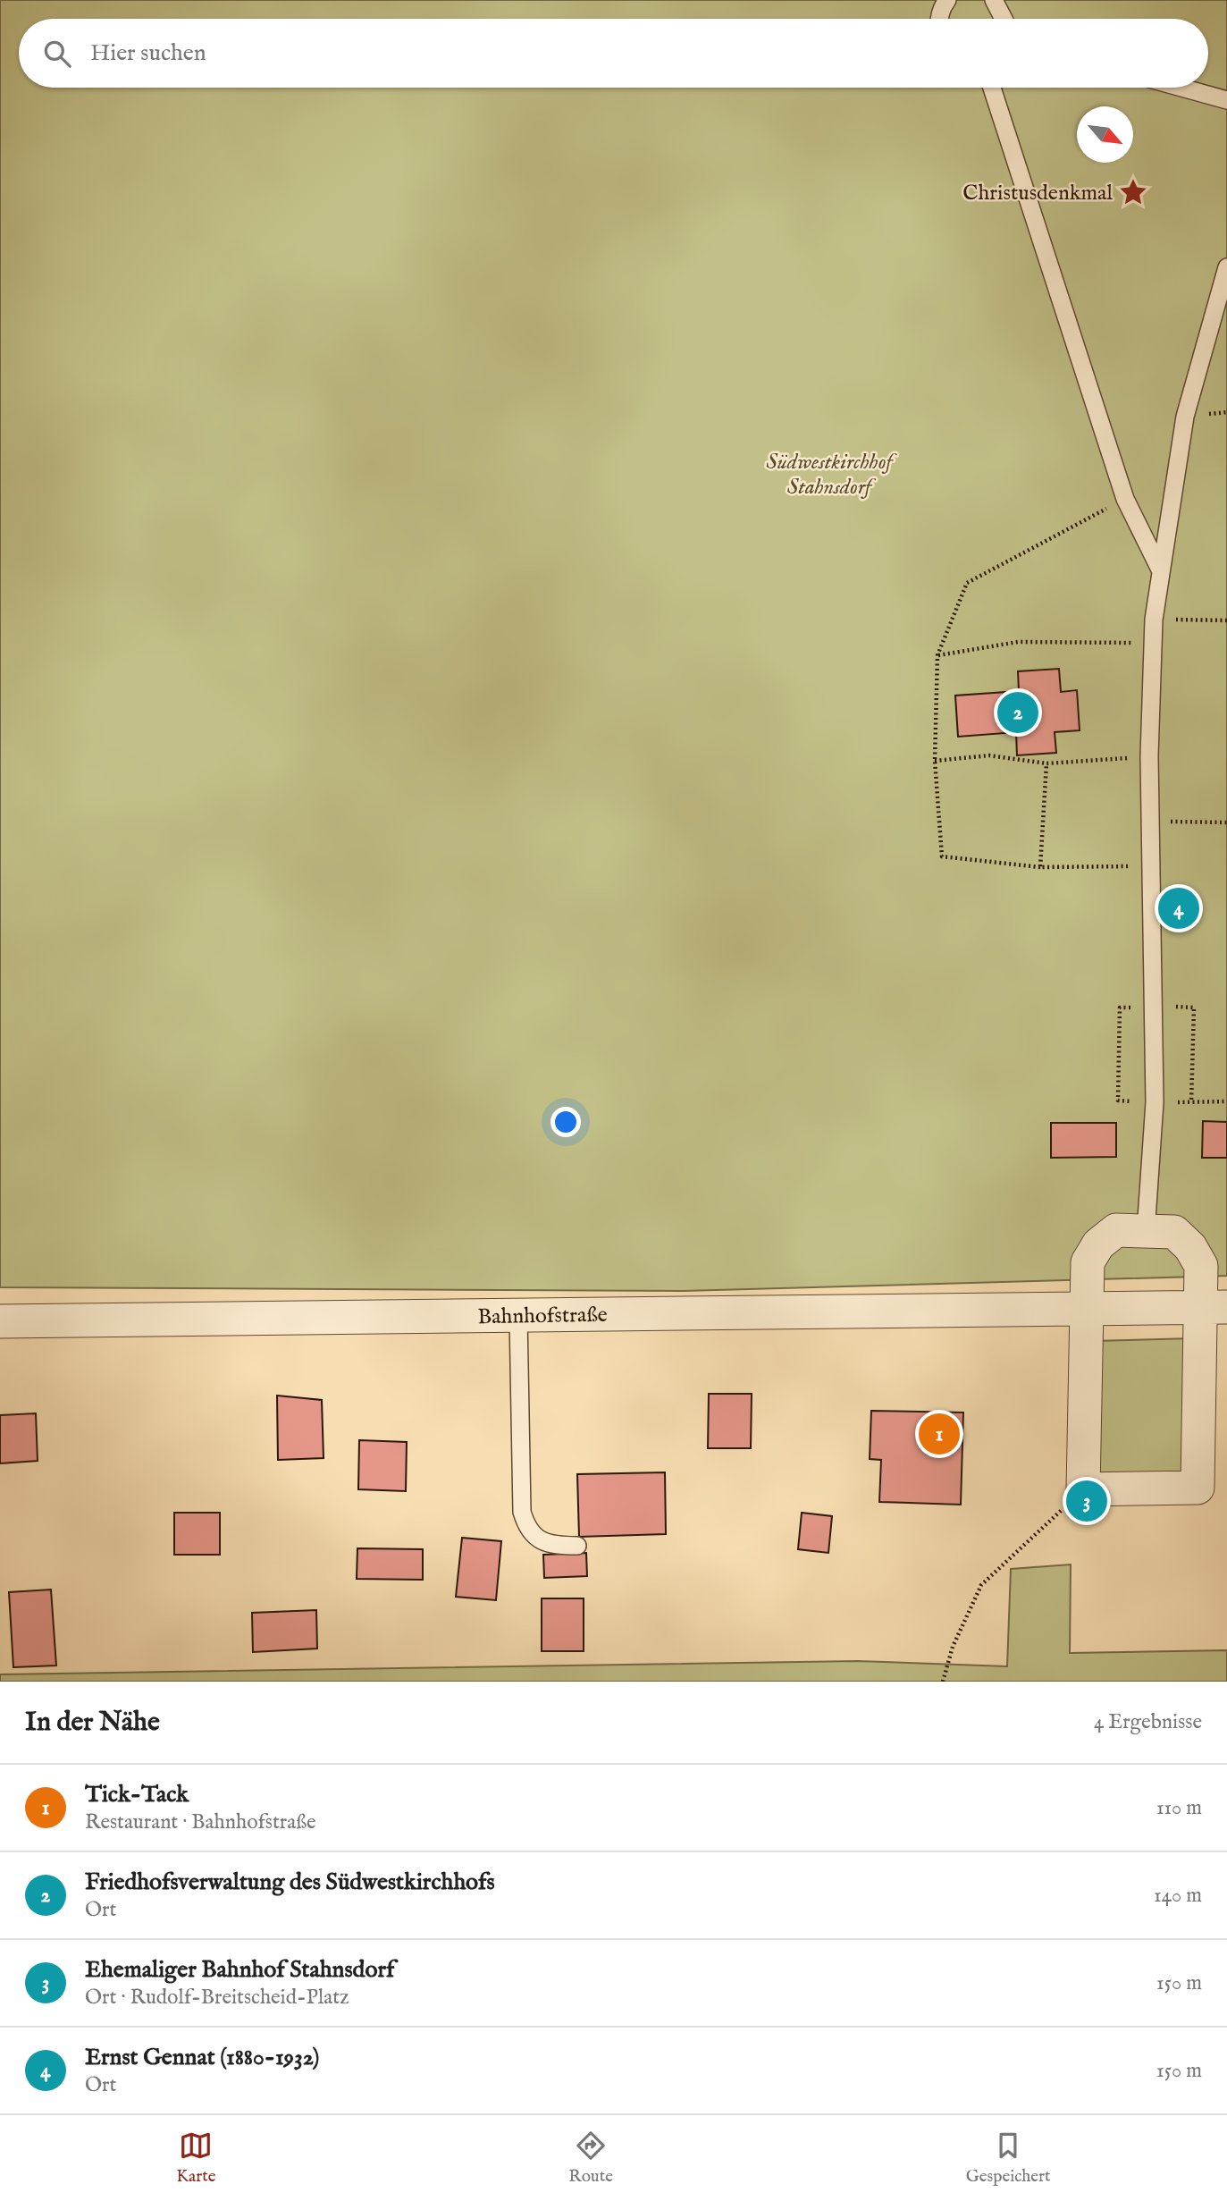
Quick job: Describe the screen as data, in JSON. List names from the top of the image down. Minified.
{"streets":{"street":["Bahnhofstraße"]},"parks":["Südwestkirchhof Stahnsdorf"],"places":{"place":["Christusdenkmal"]},"north":"bottom right","page":{"search":"Hier suchen","pins":["2","4","1","3"],"heading":["In der Nähe","4 Ergebnisse"],"list":[{"mark":"1","name":"Tick-Tack","note":"Restaurant · Bahnhofstraße","value":"110 m"},{"mark":"2","name":"Friedhofsverwaltung des Südwestkirchhofs","note":"Ort","value":"140 m"},{"mark":"3","name":"Ehemaliger Bahnhof Stahnsdorf","note":"Ort · Rudolf-Breitscheid-Platz","value":"150 m"},{"mark":"4","name":"Ernst Gennat (1880-1932)","note":"Ort","value":"150 m"}],"nav":["Karte","Route","Gespeichert"]}}
